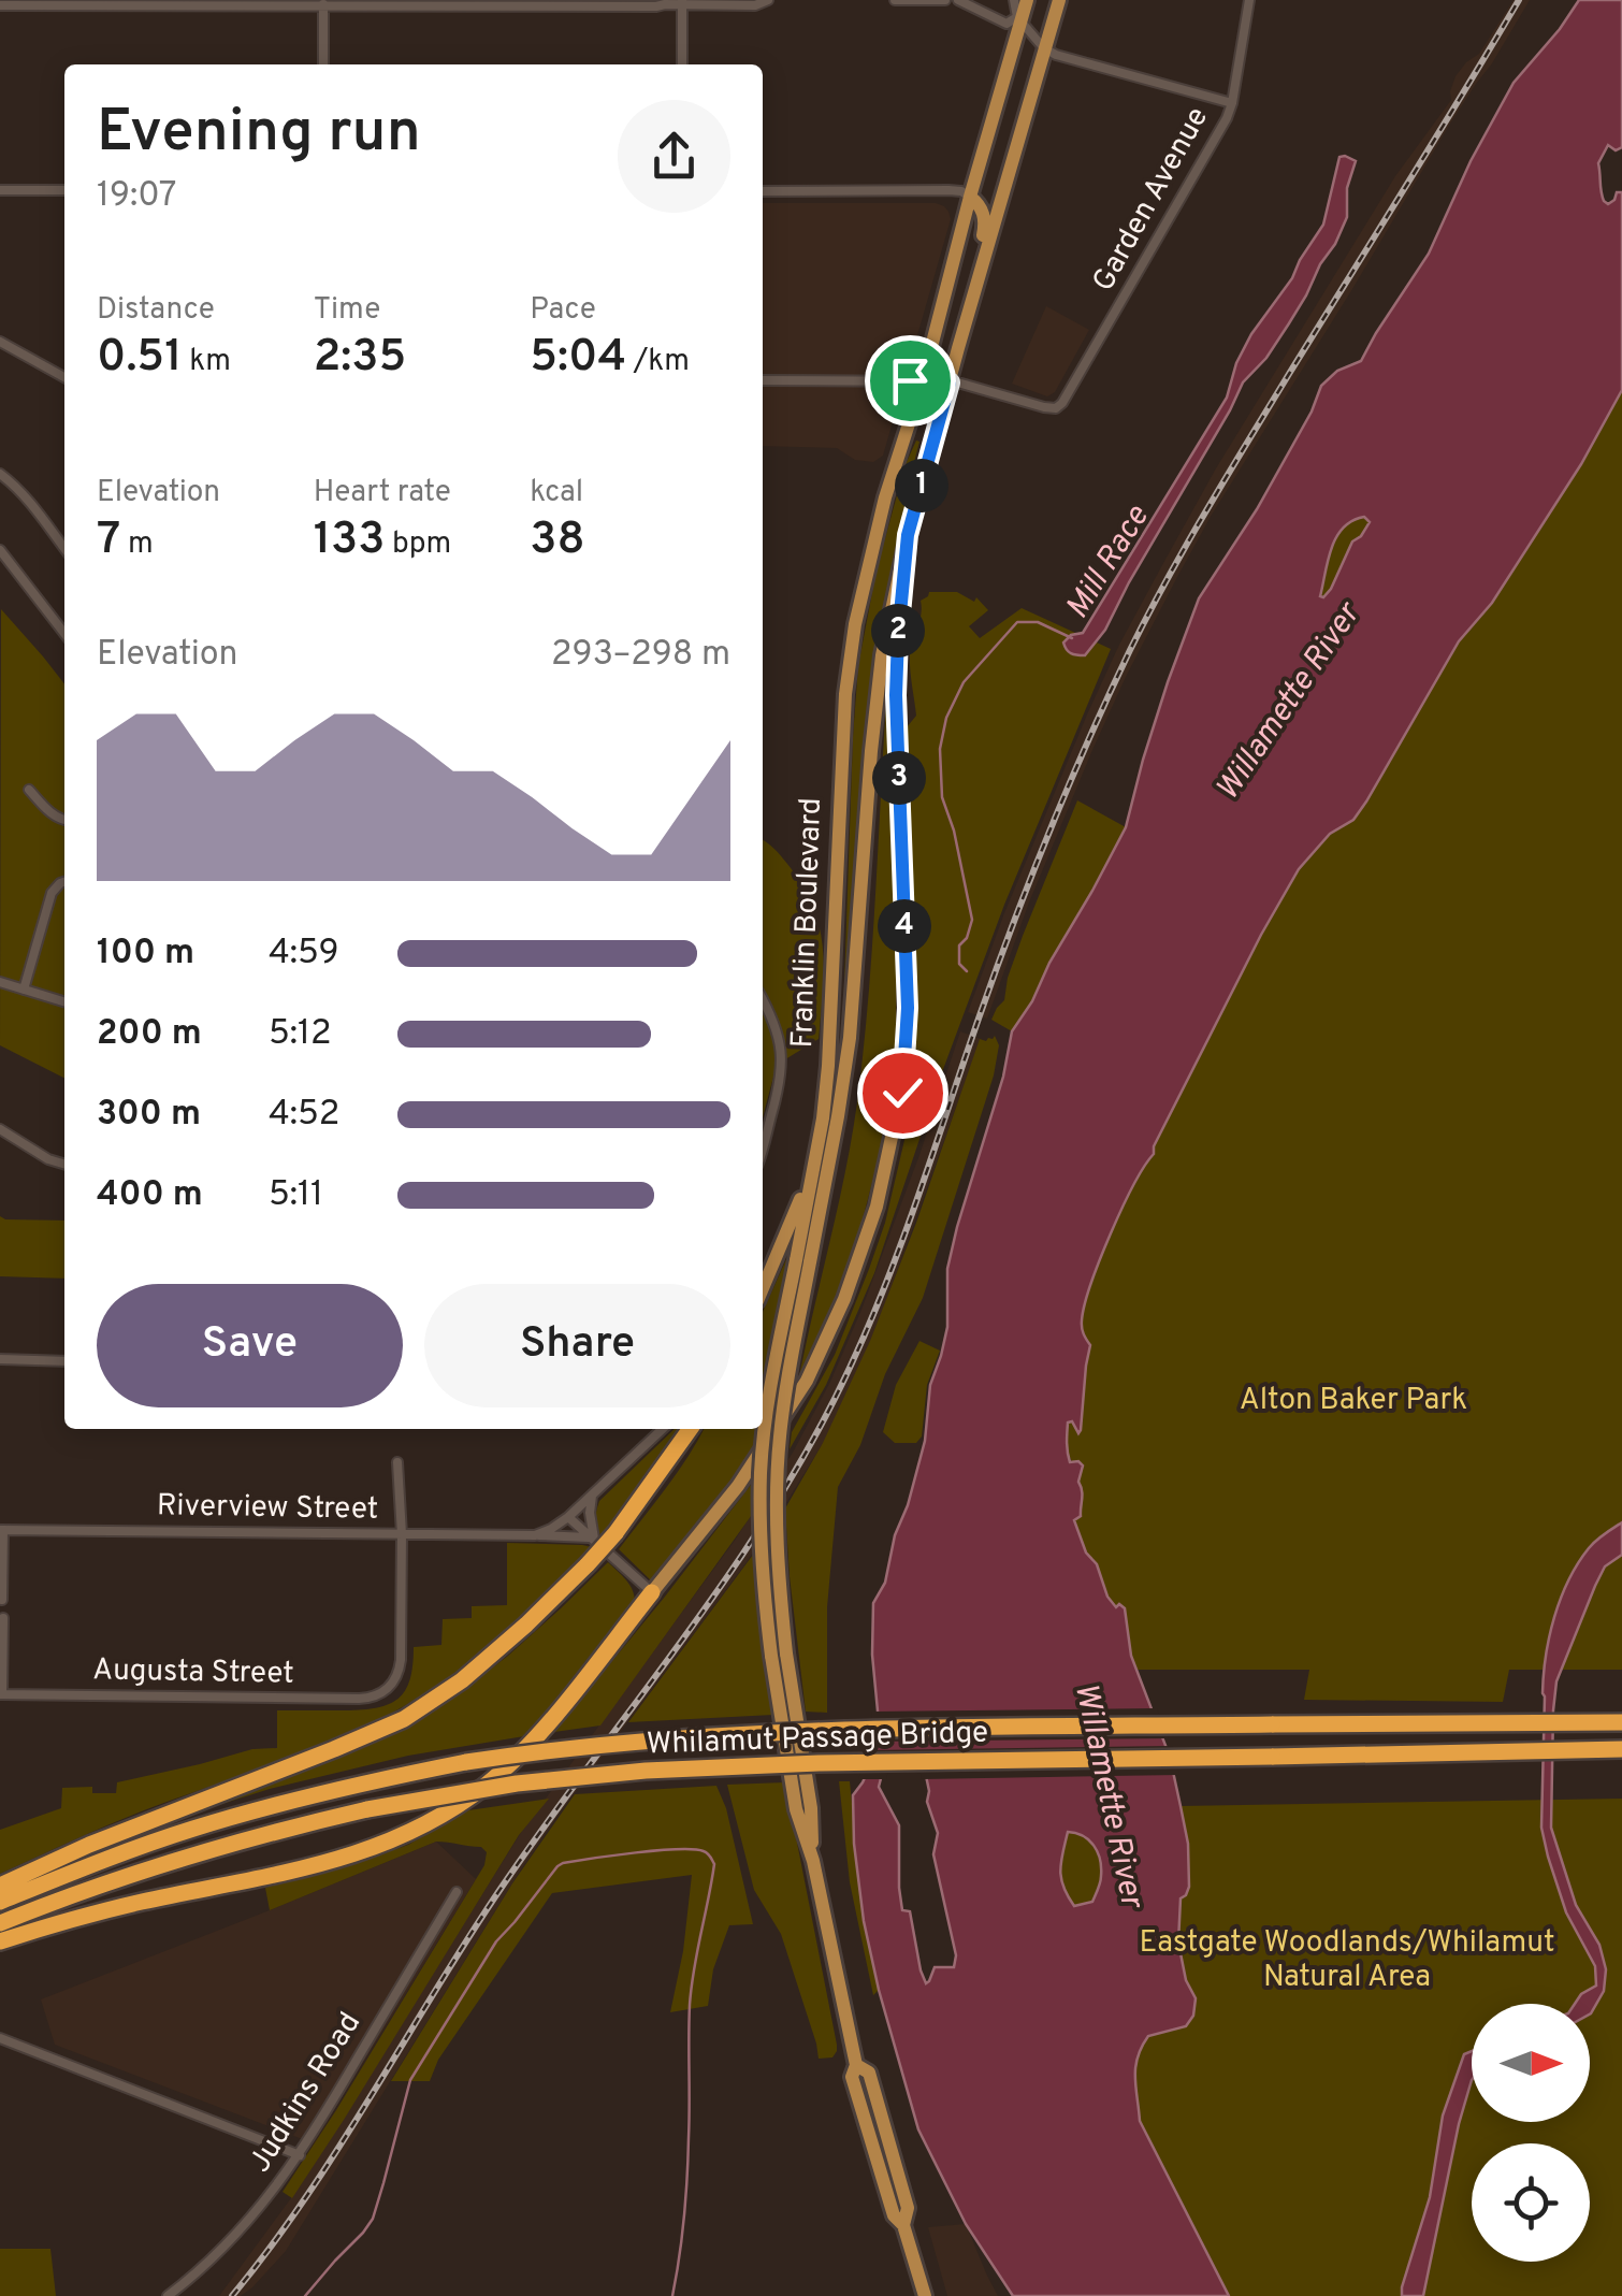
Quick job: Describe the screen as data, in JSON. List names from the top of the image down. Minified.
{"streets":{"highway":["Whilamut Passage Bridge"],"main road":["Franklin Boulevard"],"street":["Garden Avenue","Riverview Street","Augusta Street","Judkins Road"]},"crossings":[["Garden Avenue","Franklin Boulevard"],["Riverview Street","Augusta Street"]],"water":["Mill Race","Willamette River"],"parks":["Alton Baker Park","Eastgate Woodlands/Whilamut Natural Area"],"north":"right","page":{"heading":["Evening run","19:07"],"stats":[["Distance","0.51 km"],["Time","2:35"],["Pace","5:04 /km"],["Elevation","7 m"],["Heart rate","133 bpm"],["kcal","38"]],"pins":["1","2","3","4"],"chart":["Elevation","293–298 m"],"list":[{"name":"100 m","note":"4:59"},{"name":"200 m","note":"5:12"},{"name":"300 m","note":"4:52"},{"name":"400 m","note":"5:11"}],"buttons":["Save","Share"]}}
